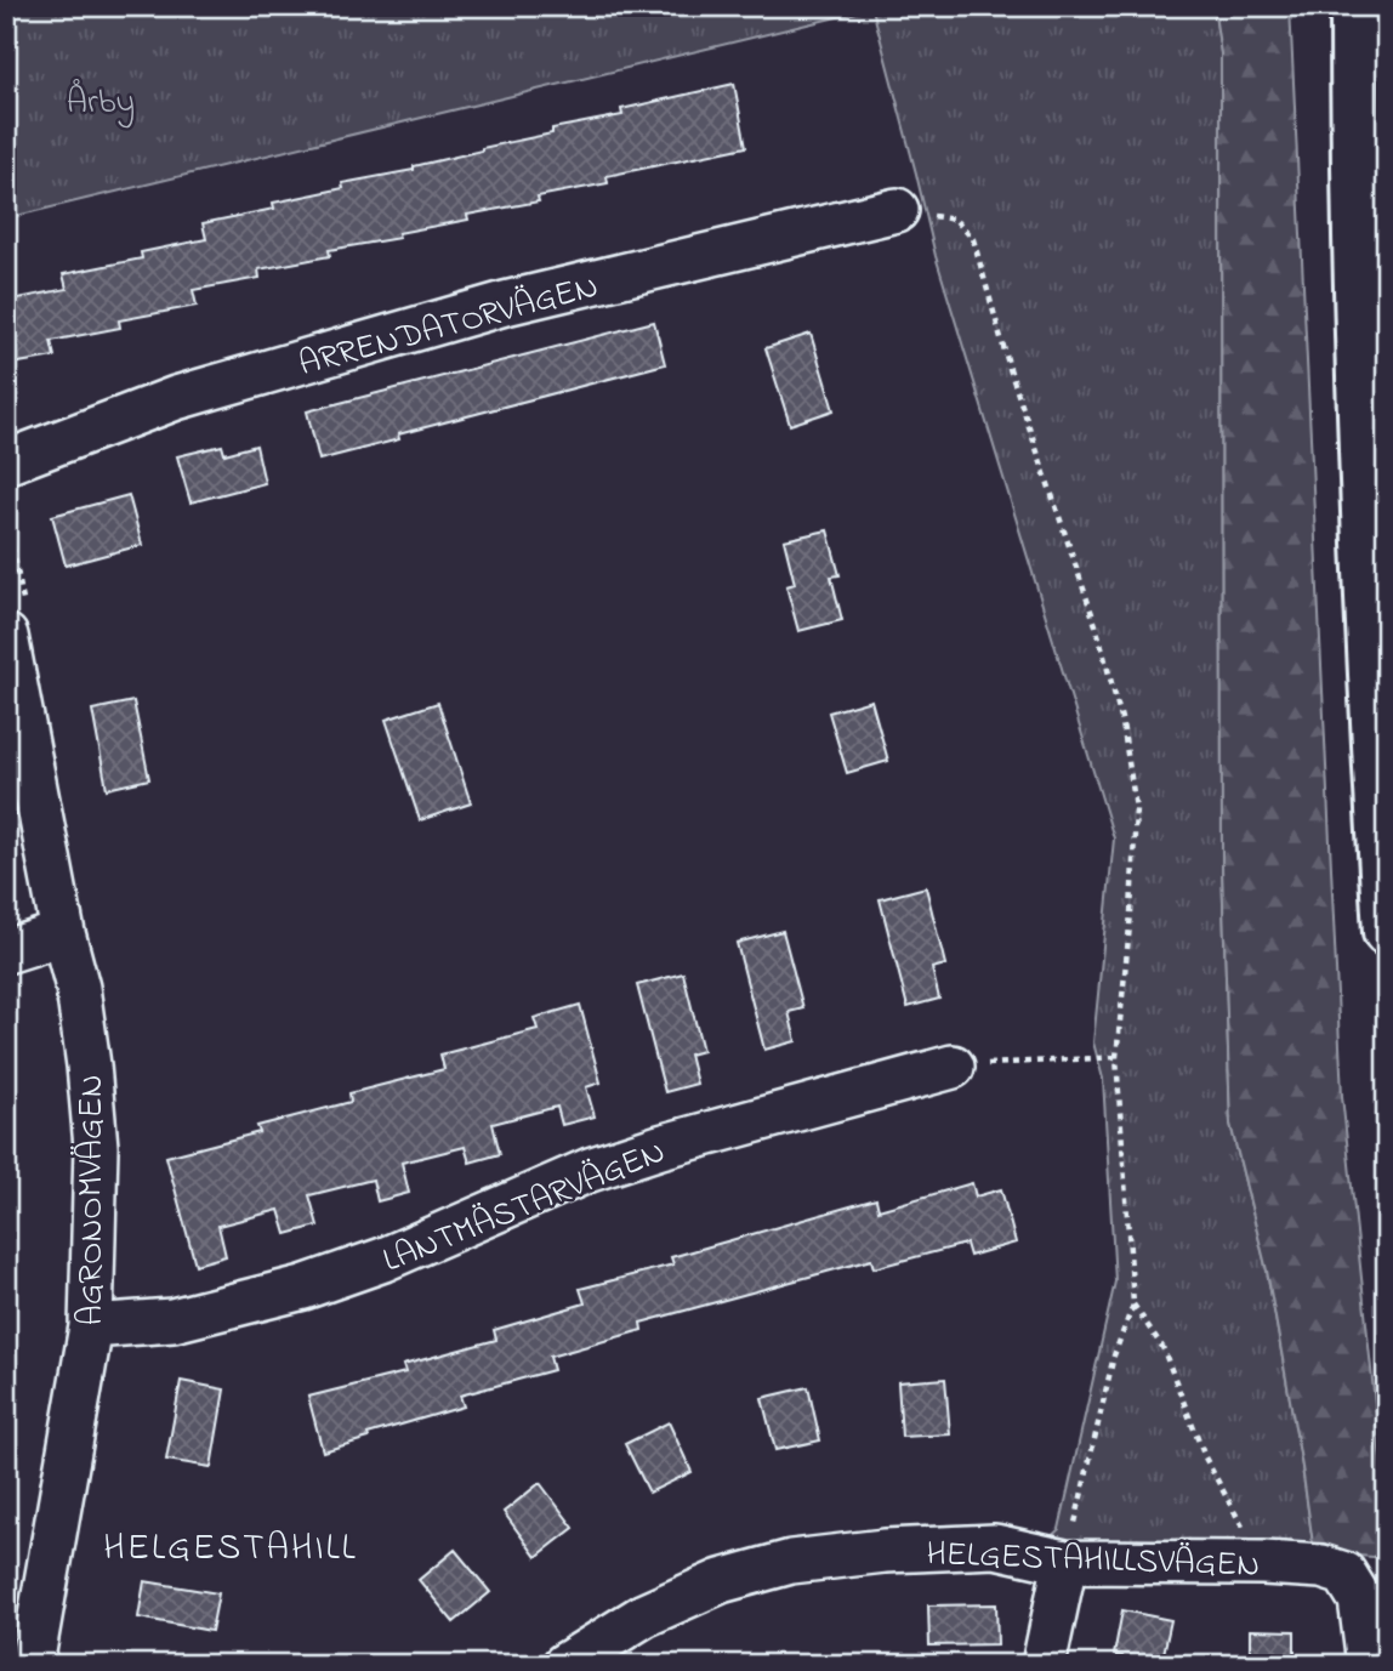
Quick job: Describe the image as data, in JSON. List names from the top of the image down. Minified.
{"streets":{"street":["ARRENDATORVÄGEN","AGRONOMVÄGEN","LANTMÄSTARVÄGEN","HELGESTAHILLSVÄGEN"]},"crossings":[["AGRONOMVÄGEN","LANTMÄSTARVÄGEN"]],"districts":["HELGESTAHILL"],"parks":["Årby"]}
